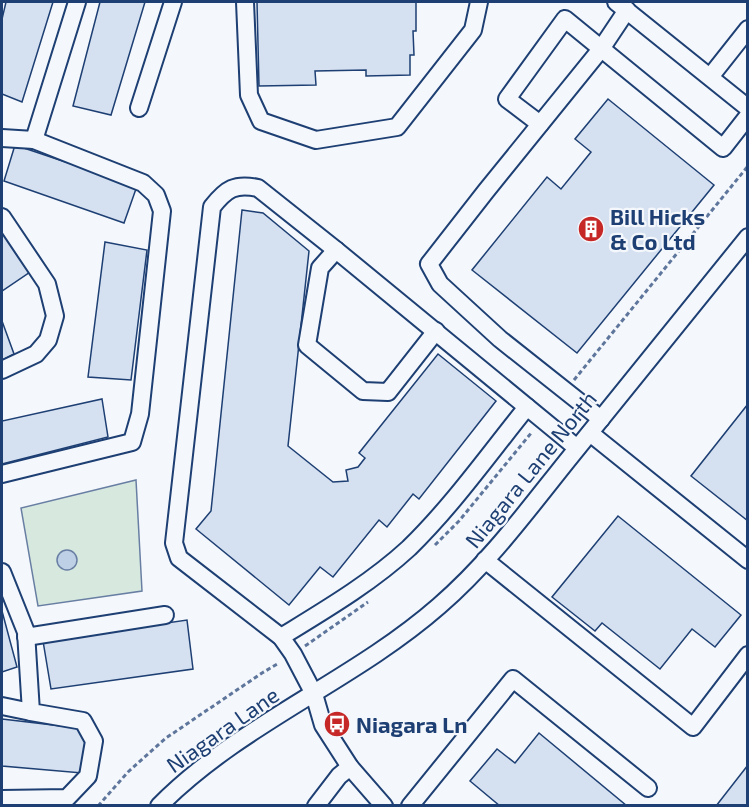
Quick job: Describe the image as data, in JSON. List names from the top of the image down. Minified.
{"streets":{"street":["Niagara Lane North","Niagara Lane"]},"crossings":[["Niagara Lane North","Niagara Lane"]],"places":{"building":["Bill Hicks & Co Ltd"],"bus stop":["Niagara Ln"]}}
